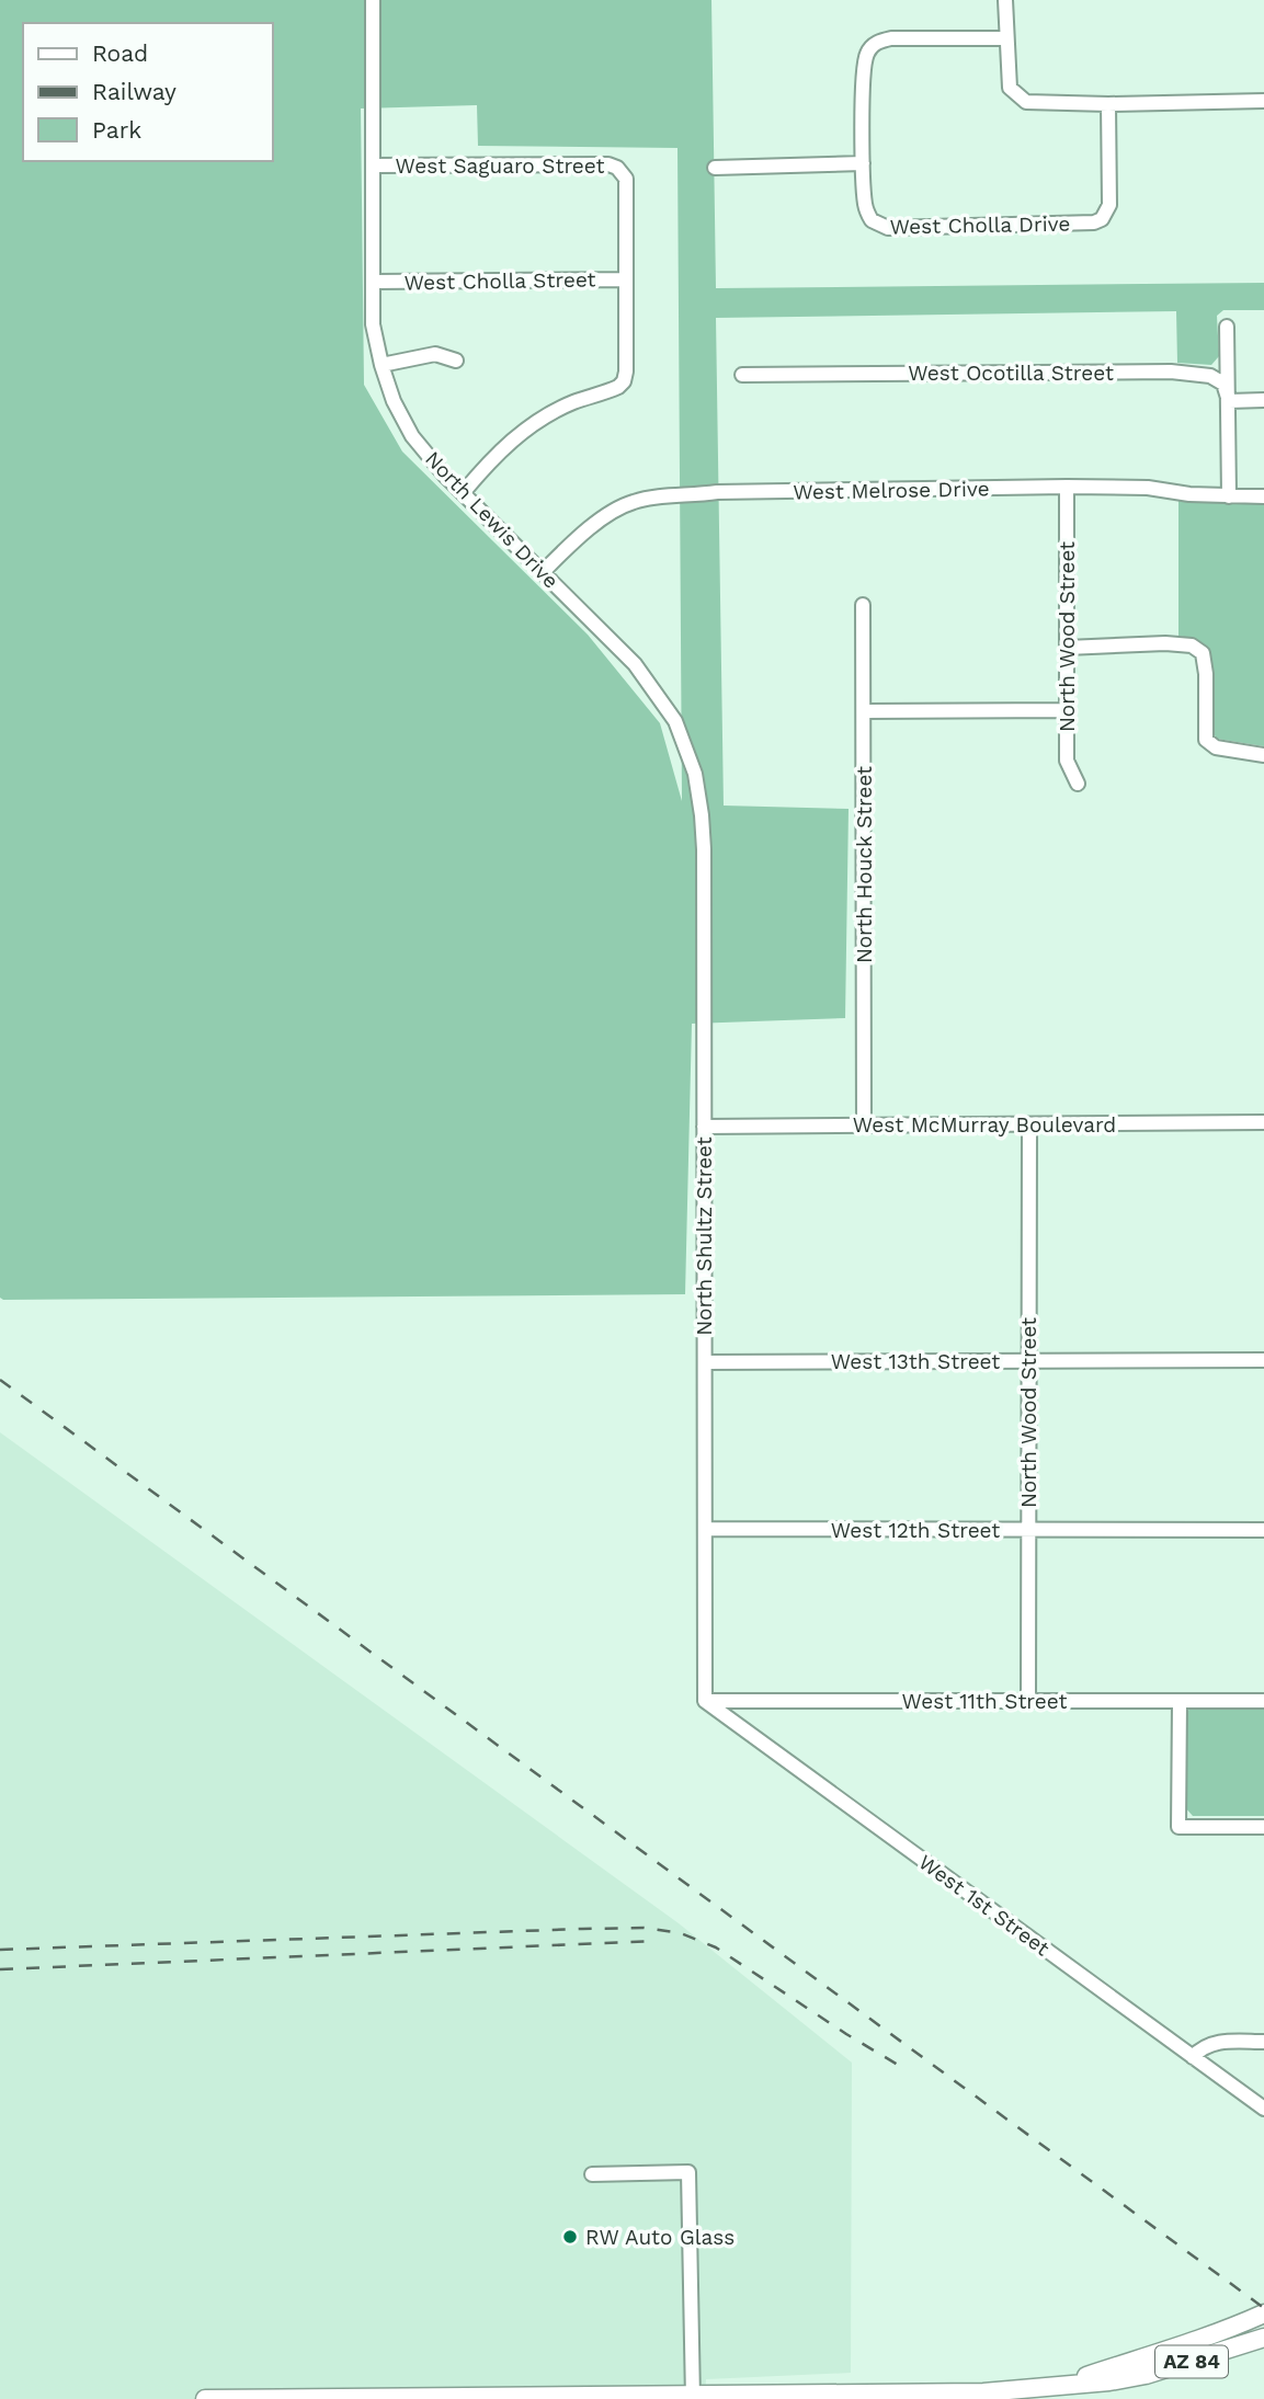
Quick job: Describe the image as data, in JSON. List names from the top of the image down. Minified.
{"streets":{"main road":["AZ 84"],"street":["West Saguaro Street","West Cholla Drive","West Cholla Street","West Ocotilla Street","West Melrose Drive","North Lewis Drive","North Wood Street","North Houck Street","West McMurray Boulevard","North Shultz Street","West 13th Street","West 12th Street","West 11th Street","West 1st Street"]},"crossings":[["West Saguaro Street","West Cholla Street"],["West Saguaro Street","North Lewis Drive"],["West Cholla Street","North Lewis Drive"],["West Melrose Drive","North Lewis Drive"],["West Melrose Drive","North Wood Street"],["North Lewis Drive","North Shultz Street"],["North Wood Street","West McMurray Boulevard"],["North Wood Street","West 13th Street"],["North Wood Street","West 12th Street"],["North Wood Street","West 11th Street"],["North Houck Street","West McMurray Boulevard"],["West McMurray Boulevard","North Shultz Street"],["North Shultz Street","West 13th Street"],["North Shultz Street","West 12th Street"],["North Shultz Street","West 11th Street"],["North Shultz Street","West 1st Street"],["West 11th Street","West 1st Street"]],"places":["RW Auto Glass"],"legend":["Road","Railway","Park"]}
